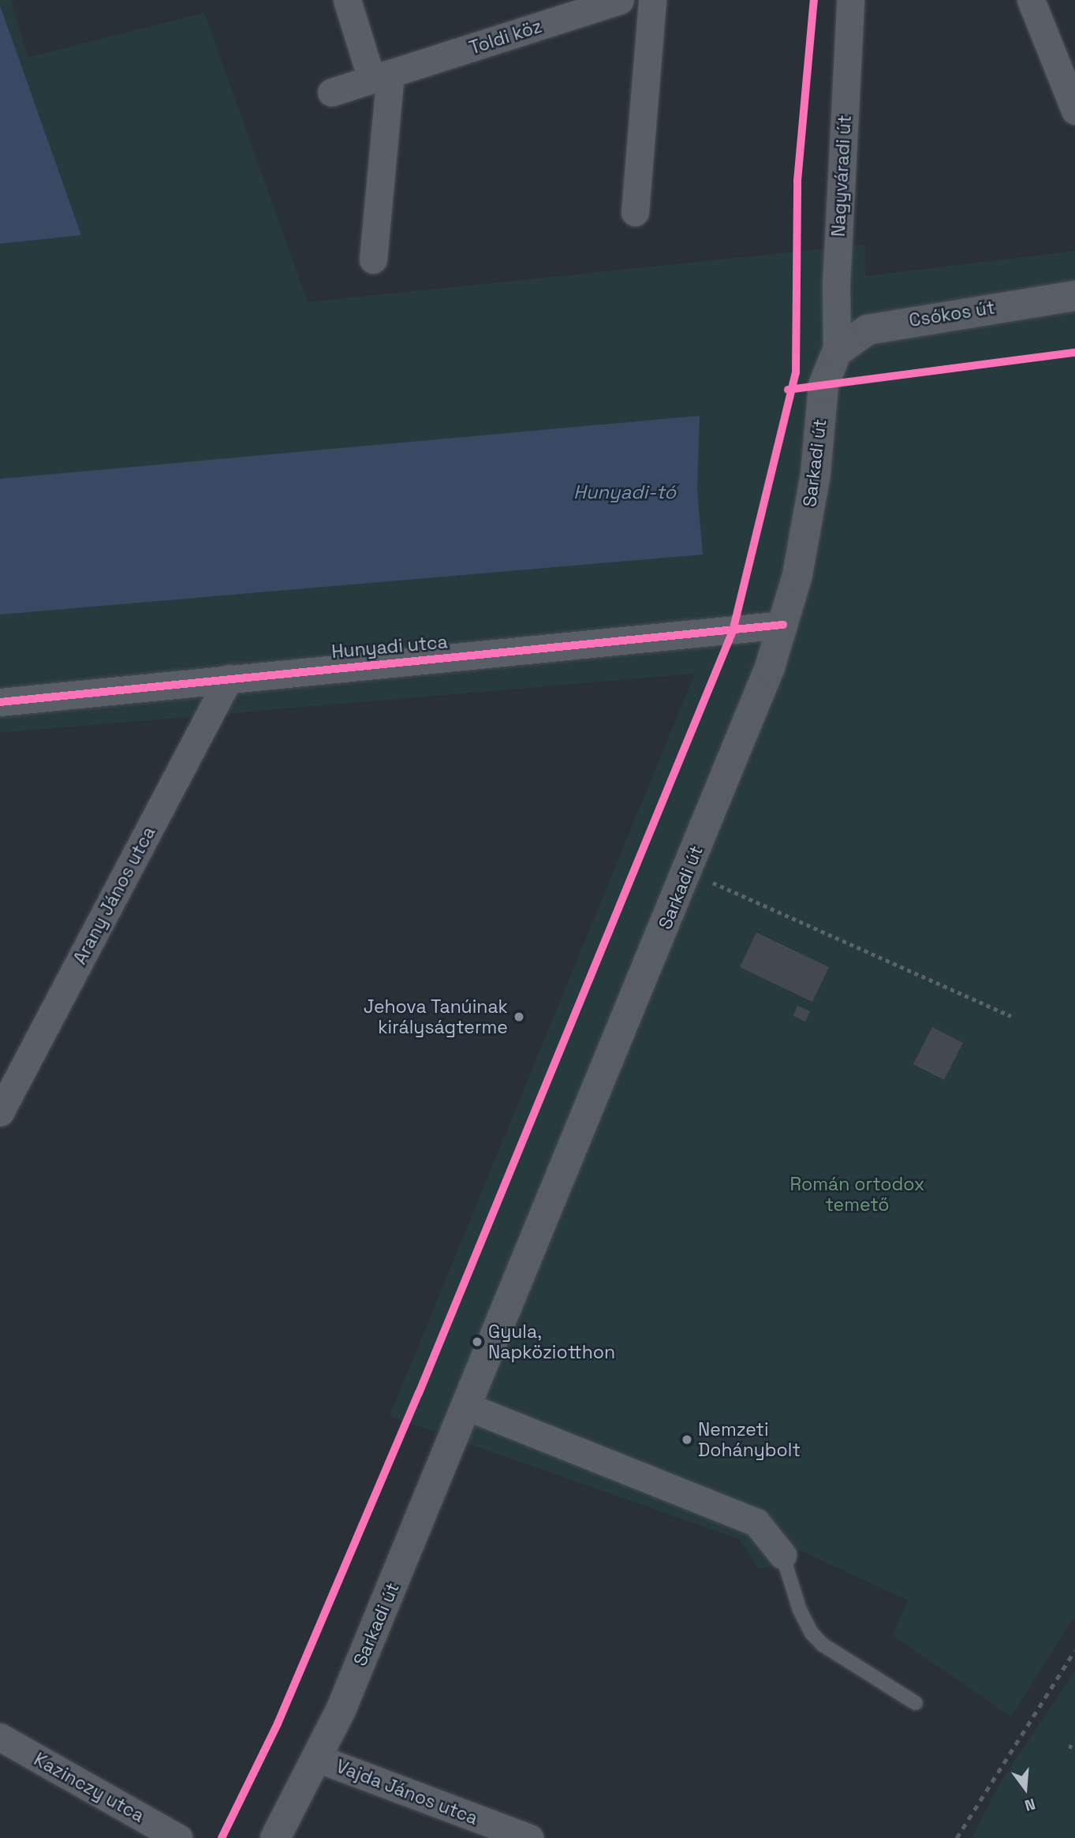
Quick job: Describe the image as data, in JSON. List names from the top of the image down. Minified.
{"streets":{"main road":["Csókos út","Sarkadi út"],"street":["Toldi köz","Nagyváradi út","Hunyadi utca","Arany János utca","Kazinczy utca","Vajda János utca"]},"crossings":[["Nagyváradi út","Csókos út"],["Nagyváradi út","Sarkadi út"],["Csókos út","Sarkadi út"],["Sarkadi út","Hunyadi utca"],["Sarkadi út","Vajda János utca"],["Hunyadi utca","Arany János utca"]],"water":["Hunyadi-tó"],"parks":["Román ortodox temető"],"places":["Jehova Tanúinak királyságterme","Gyula, Napköziotthon","Nemzeti Dohánybolt"],"north":"bottom"}
